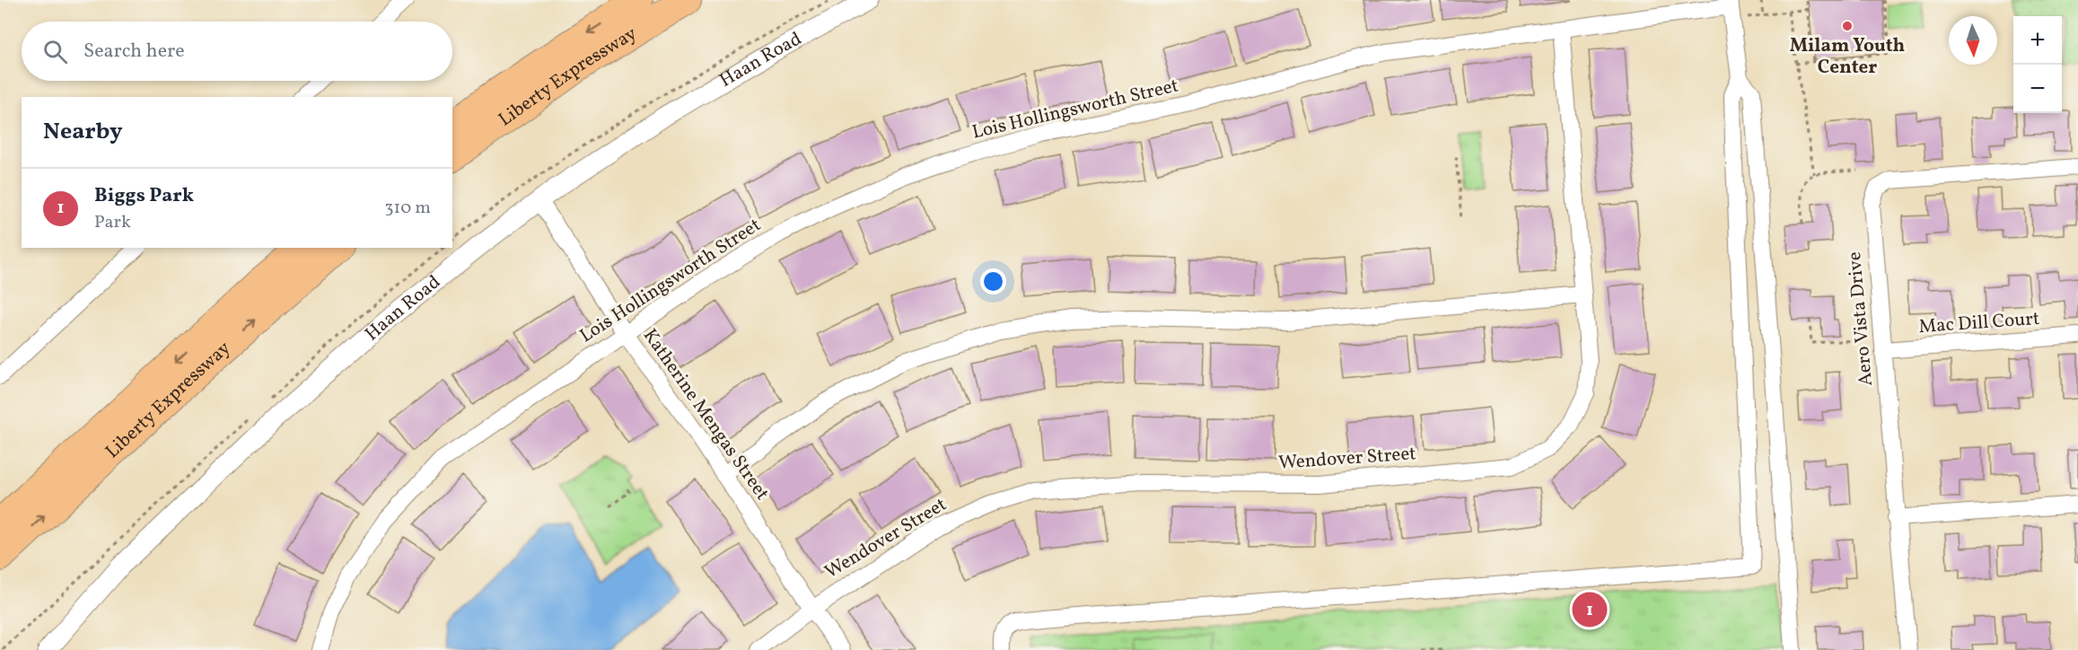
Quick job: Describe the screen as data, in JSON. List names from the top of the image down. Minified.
{"streets":{"highway":["Liberty Expressway"],"street":["Haan Road","Lois Hollingsworth Street","Aero Vista Drive","Mac Dill Court","Katherine Mengas Street","Wendover Street"]},"crossings":[["Haan Road","Katherine Mengas Street"],["Lois Hollingsworth Street","Katherine Mengas Street"],["Lois Hollingsworth Street","Wendover Street"],["Aero Vista Drive","Mac Dill Court"],["Katherine Mengas Street","Wendover Street"]],"places":["Milam Youth Center"],"north":"bottom","page":{"map_buttons":["+","−"],"search":"Search here","heading":"Nearby","list":[{"mark":"1","name":"Biggs Park","note":"Park","value":"310 m"}],"pins":"1"}}
